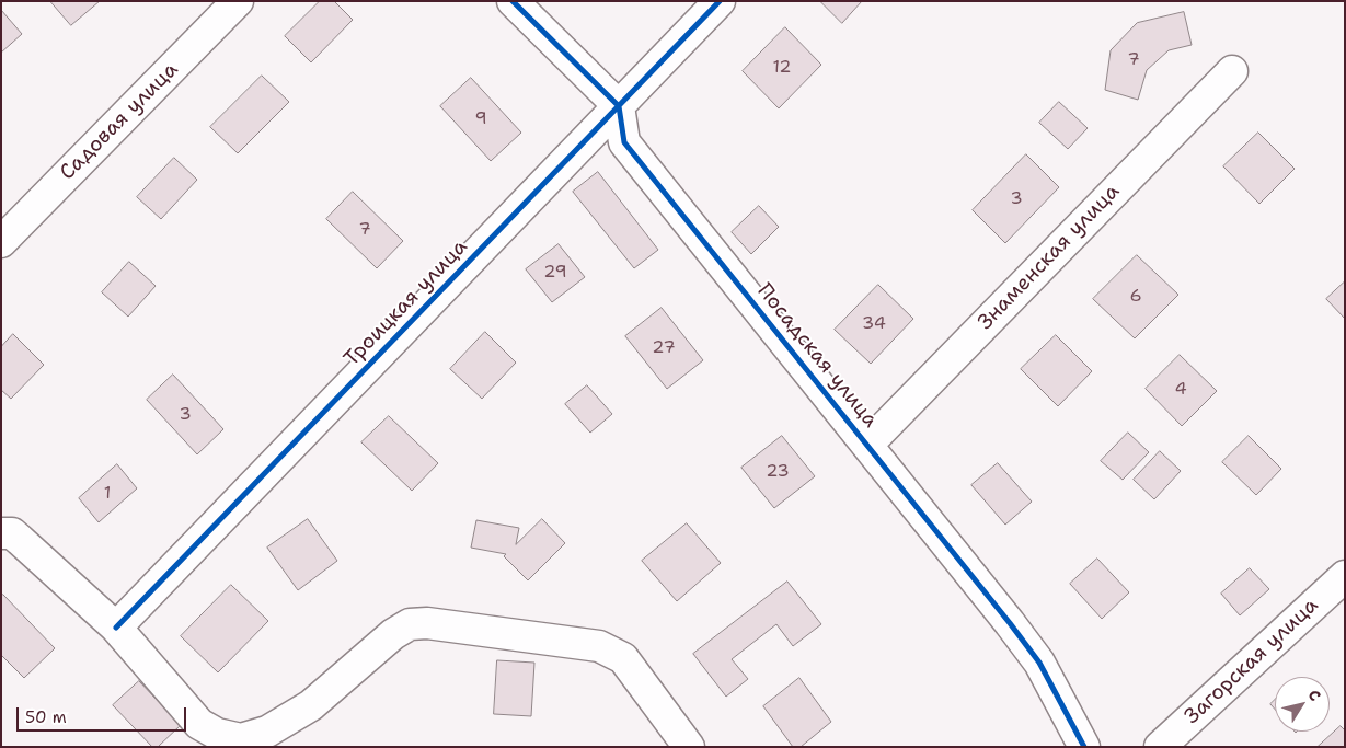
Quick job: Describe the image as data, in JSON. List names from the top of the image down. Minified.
{"streets":{"street":["Садовая улица","Знаменская улица","Троицкая улица","Посадская улица","Загорская улица"]},"crossings":[["Знаменская улица","Посадская улица"],["Троицкая улица","Посадская улица"]],"house_numbers":["7","12","9","3","7","29","6","34","27","4","3","23","1"],"scale_bar":"50 m","north":"top right"}
